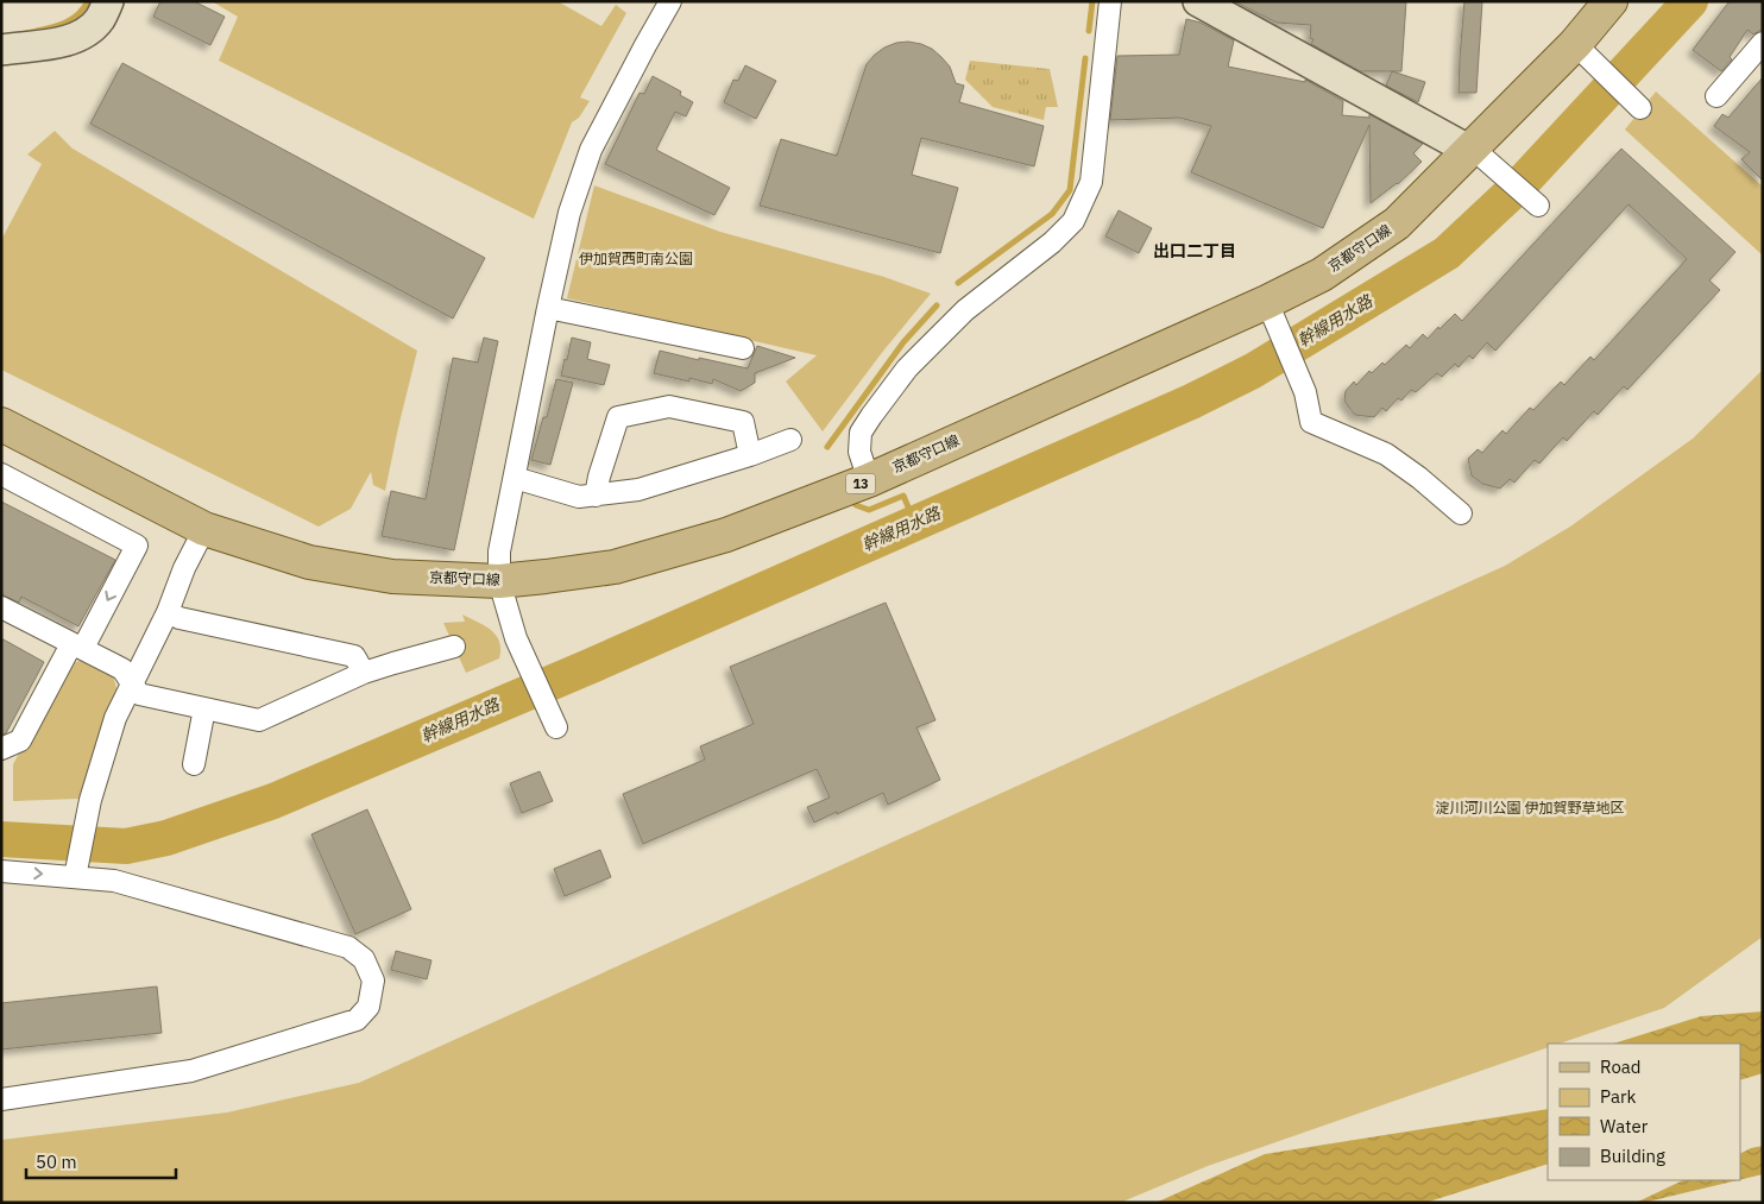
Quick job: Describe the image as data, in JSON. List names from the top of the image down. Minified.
{"streets":{"main road":["京都守口線","13"]},"districts":["出口二丁目"],"water":["幹線用水路"],"parks":["伊加賀西町南公園","淀川河川公園 伊加賀野草地区"],"legend":["Road","Park","Water","Building"],"scale_bar":"50 m"}
